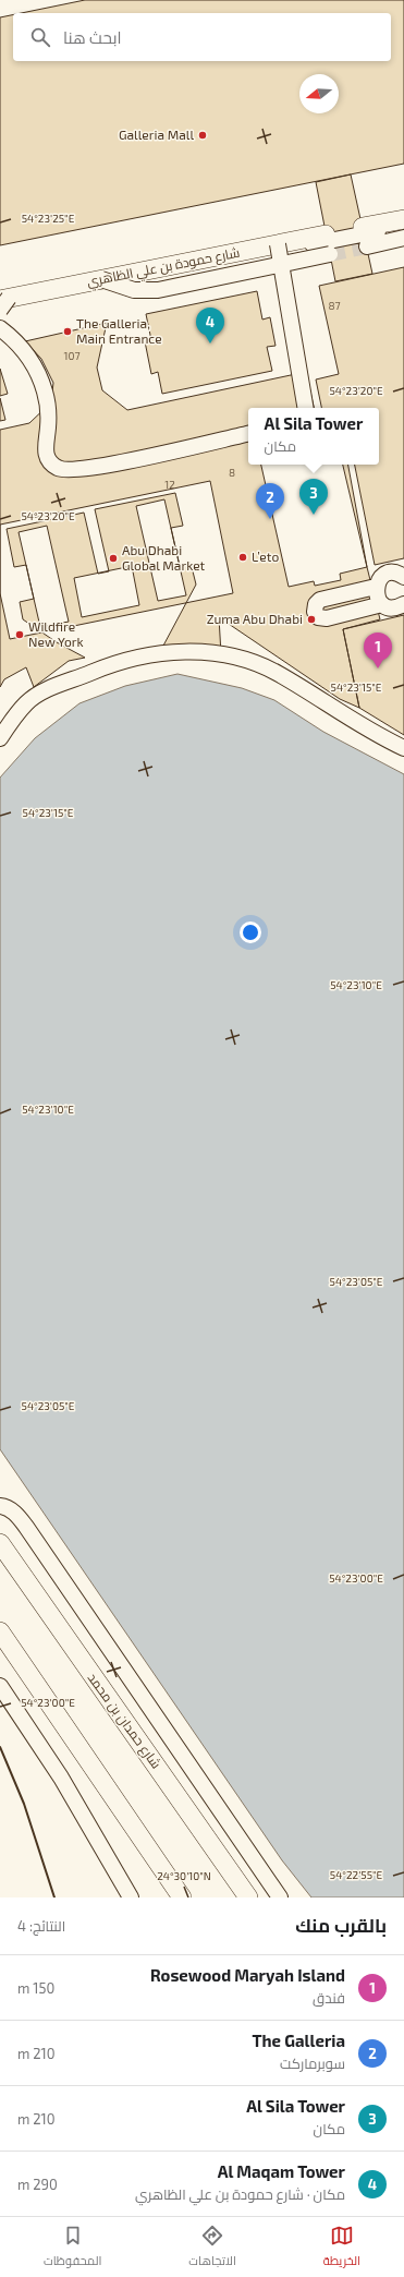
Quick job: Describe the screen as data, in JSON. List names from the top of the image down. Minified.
{"streets":{"main road":["شارع حمودة بن علي الظاهري","شارع حمدان بن محمد"]},"places":["Galleria Mall","The Galleria, Main Entrance","L’eto","Abu Dhabi Global Market","Zuma Abu Dhabi","Wildfire New York"],"house_numbers":["87","107","8","12"],"north":"left","page":{"search":"ابحث هنا","pins":["4","3","2","1"],"popup":["Al Sila Tower","مكان"],"heading":["بالقرب منك","النتائج: 4"],"list":[{"mark":"1","name":"Rosewood Maryah Island","note":"فندق","value":"150 m"},{"mark":"2","name":"The Galleria","note":"سوبرماركت","value":"210 m"},{"mark":"3","name":"Al Sila Tower","note":"مكان","value":"210 m"},{"mark":"4","name":"Al Maqam Tower","note":"مكان · شارع حمودة بن علي الظاهري","value":"290 m"}],"nav":["الخريطة","الاتجاهات","المحفوظات"]},"coordinates":["54°23'25\"E","54°23'20\"E","54°23'15\"E","54°23'10\"E","54°23'05\"E","54°23'00\"E","54°22'55\"E","24°30'10\"N"]}
